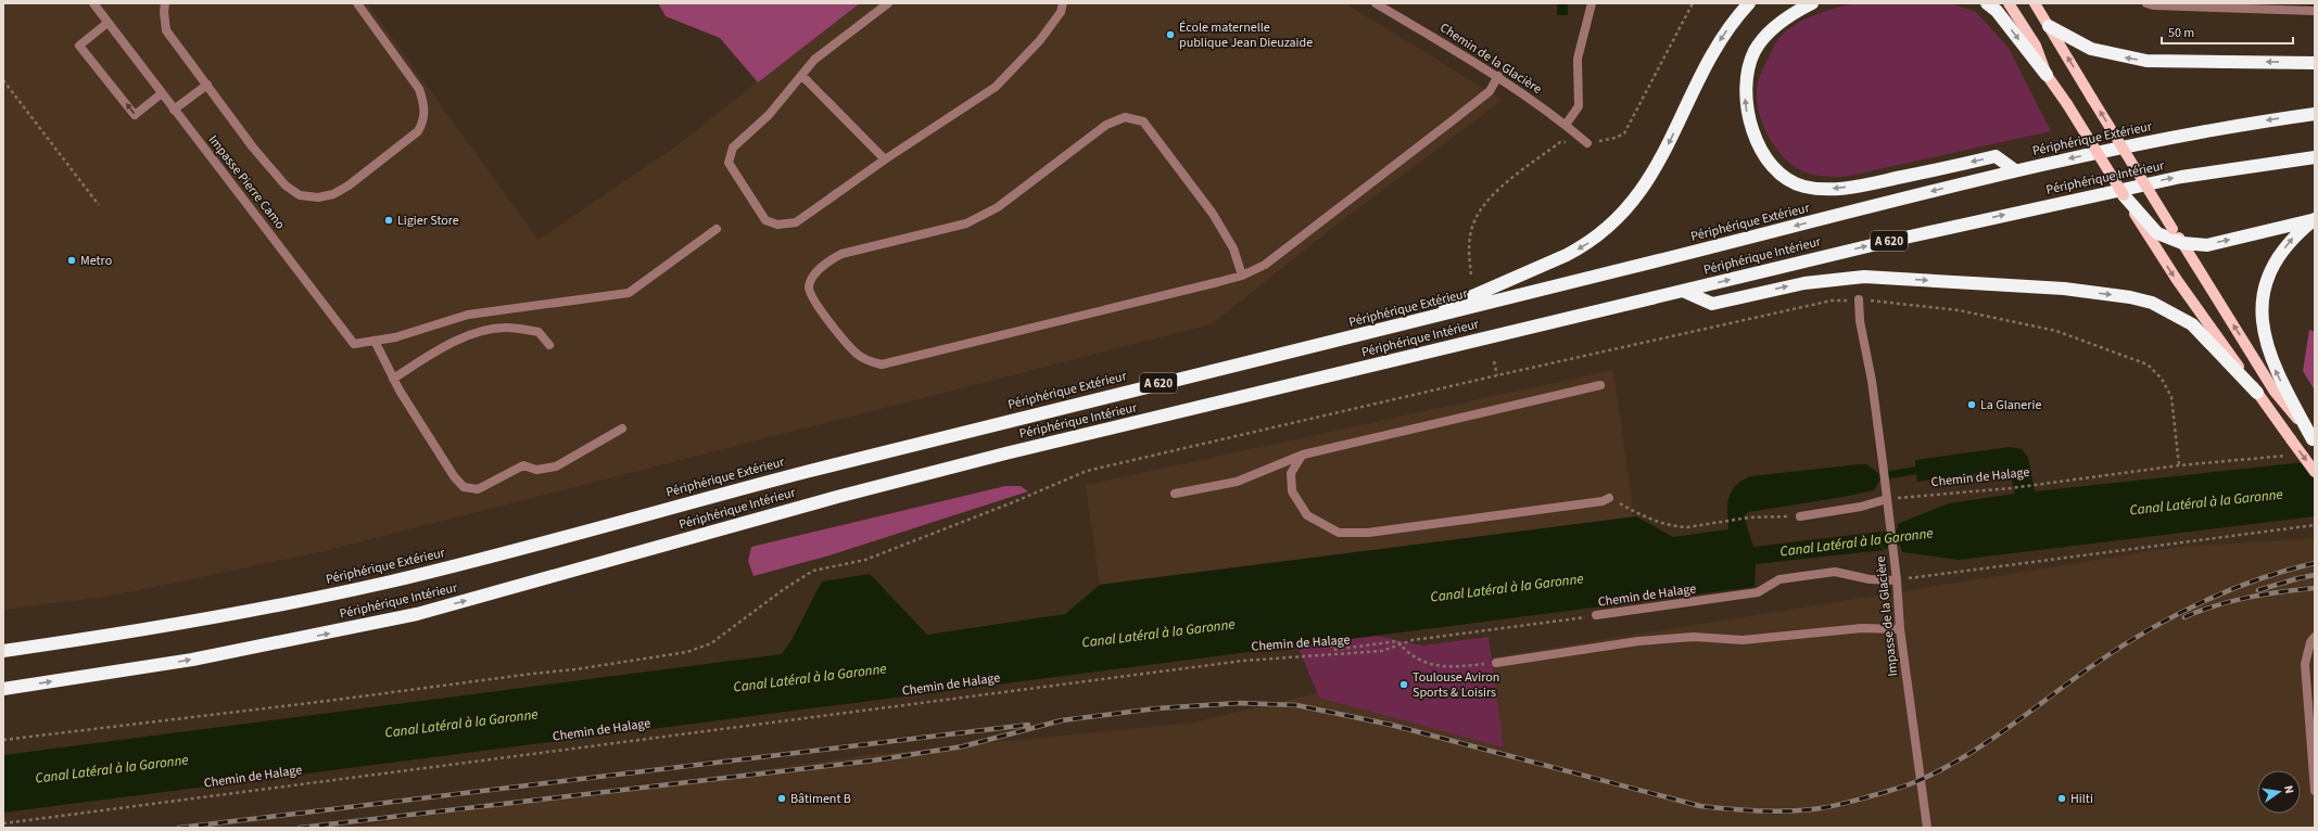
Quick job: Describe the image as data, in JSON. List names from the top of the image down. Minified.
{"streets":{"highway":["Périphérique Extérieur","Périphérique Intérieur","A 620"],"street":["Chemin de la Glacière","Impasse Pierre Camo","Chemin de Halage","Impasse de la Glacière"]},"crossings":[["Chemin de Halage","Impasse de la Glacière"]],"one_way":["Périphérique Intérieur"],"water":["Canal Latéral à la Garonne"],"places":["École maternelle publique Jean Dieuzaide","Ligier Store","Metro","La Glanerie","Toulouse Aviron Sports & Loisirs","Bâtiment B","Hilti"],"scale_bar":"50 m","north":"right"}
